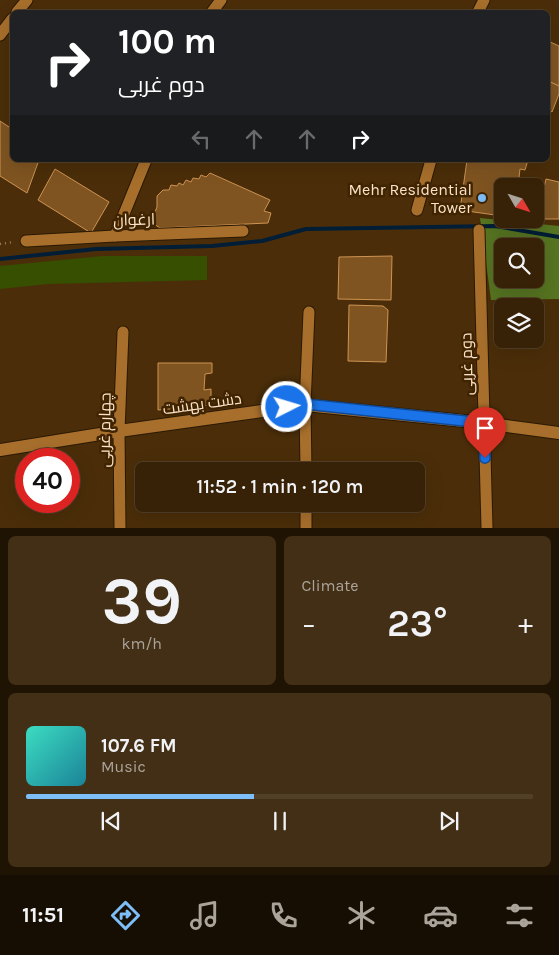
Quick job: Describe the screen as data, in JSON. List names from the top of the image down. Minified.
{"streets":{"street":["ارغوان","دوم غربی","دشت بهشت","چهارم غربی"]},"crossings":[["دوم غربی","دشت بهشت"],["دشت بهشت","چهارم غربی"]],"places":["Mehr Residential Tower"],"north":"bottom right","page":{"turn":["100 m","دوم غربی"],"limit":"40","trip":"11:52 · 1 min · 120 m","tile":[["39","km/h"],"Climate"],"heat":["−","23°","+"],"song":["107.6 FM","Music"],"tabs":"11:51"}}
